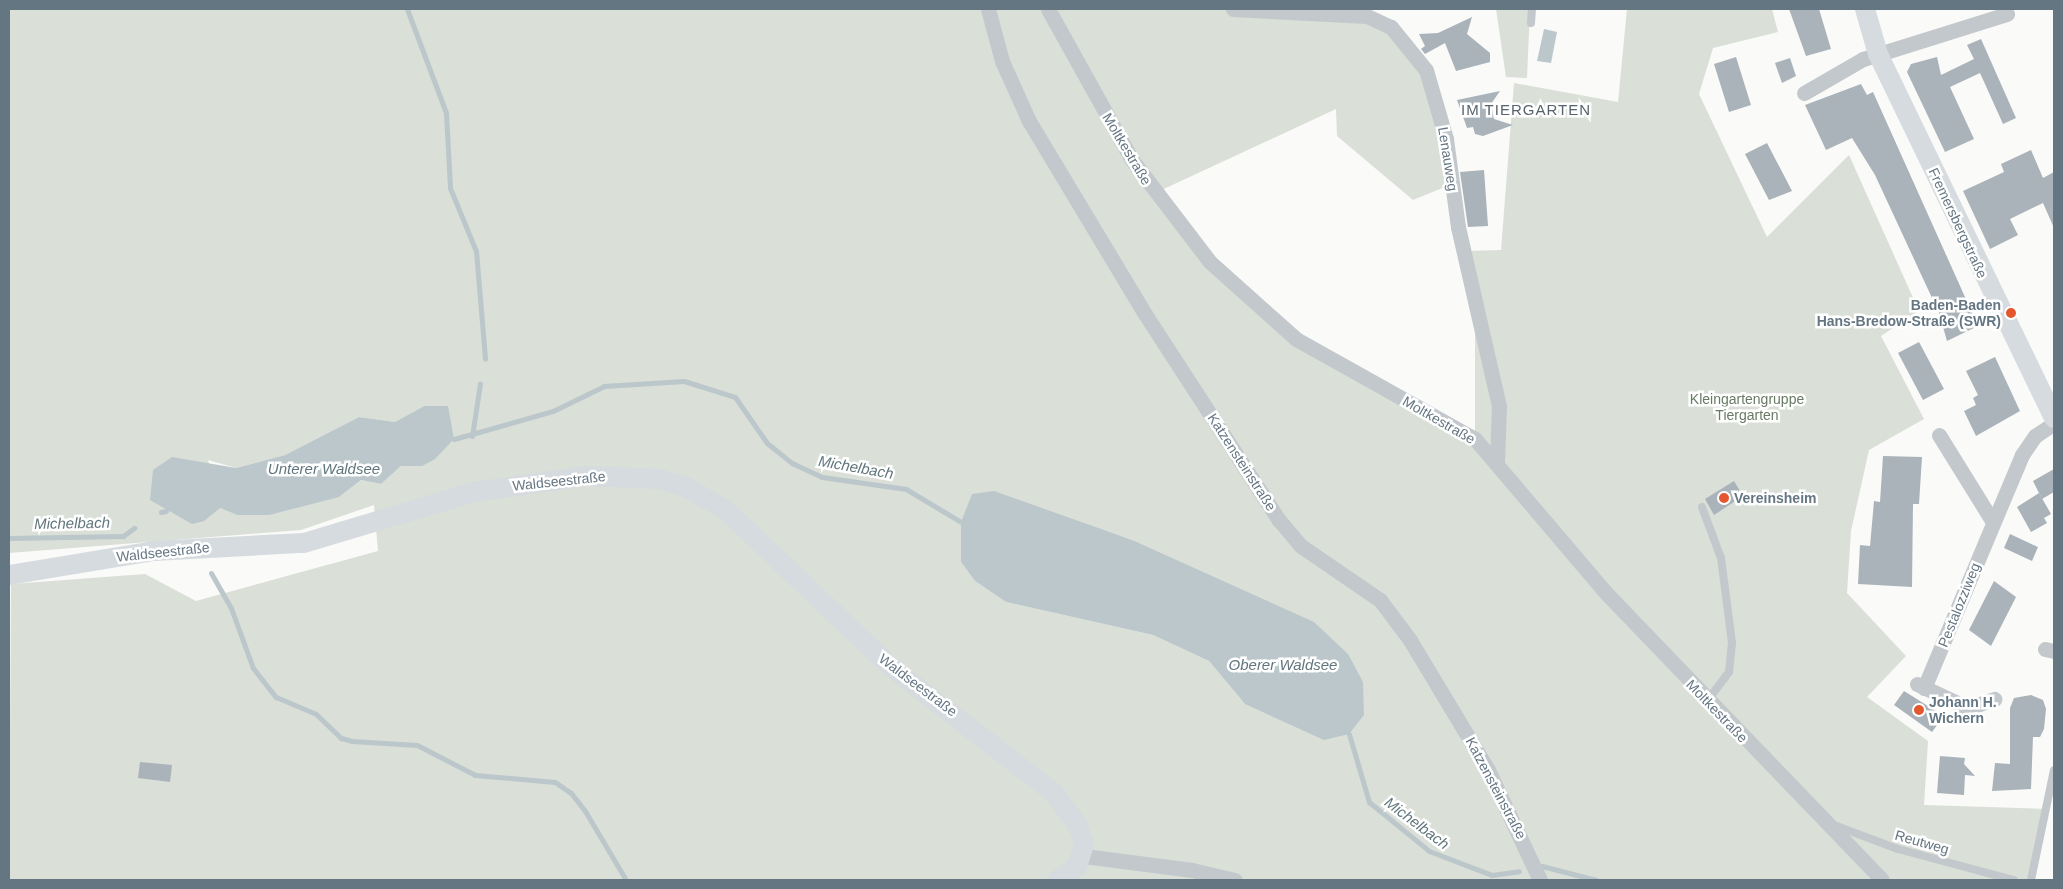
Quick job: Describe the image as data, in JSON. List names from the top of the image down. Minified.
{"streets":{"street":["Moltkestraße","Lenauweg","Fremersbergstraße","Katzensteinstraße","Waldseestraße","Pestalozziweg"],"lane":["Reutweg"]},"crossings":[["Moltkestraße","Lenauweg"],["Moltkestraße","Reutweg"]],"districts":["IM TIERGARTEN"],"water":["Michelbach","Unterer Waldsee","Oberer Waldsee"],"parks":["Kleingartengruppe Tiergarten"],"places":["Baden-Baden Hans-Bredow-Straße (SWR)","Vereinsheim","Johann H. Wichern"]}
